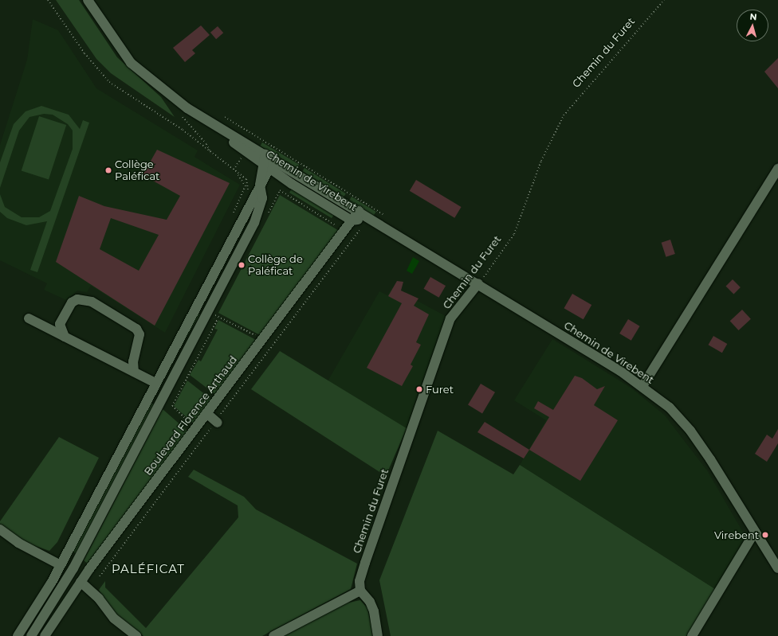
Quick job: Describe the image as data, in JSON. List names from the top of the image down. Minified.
{"streets":{"street":["Chemin du Furet","Chemin de Virebent","Boulevard Florence Arthaud"]},"crossings":[["Chemin du Furet","Chemin de Virebent"],["Chemin de Virebent","Boulevard Florence Arthaud"]],"districts":["PALÉFICAT"],"places":["Collège Paléficat","Collège de Paléficat","Furet","Virebent"],"north":"top"}
